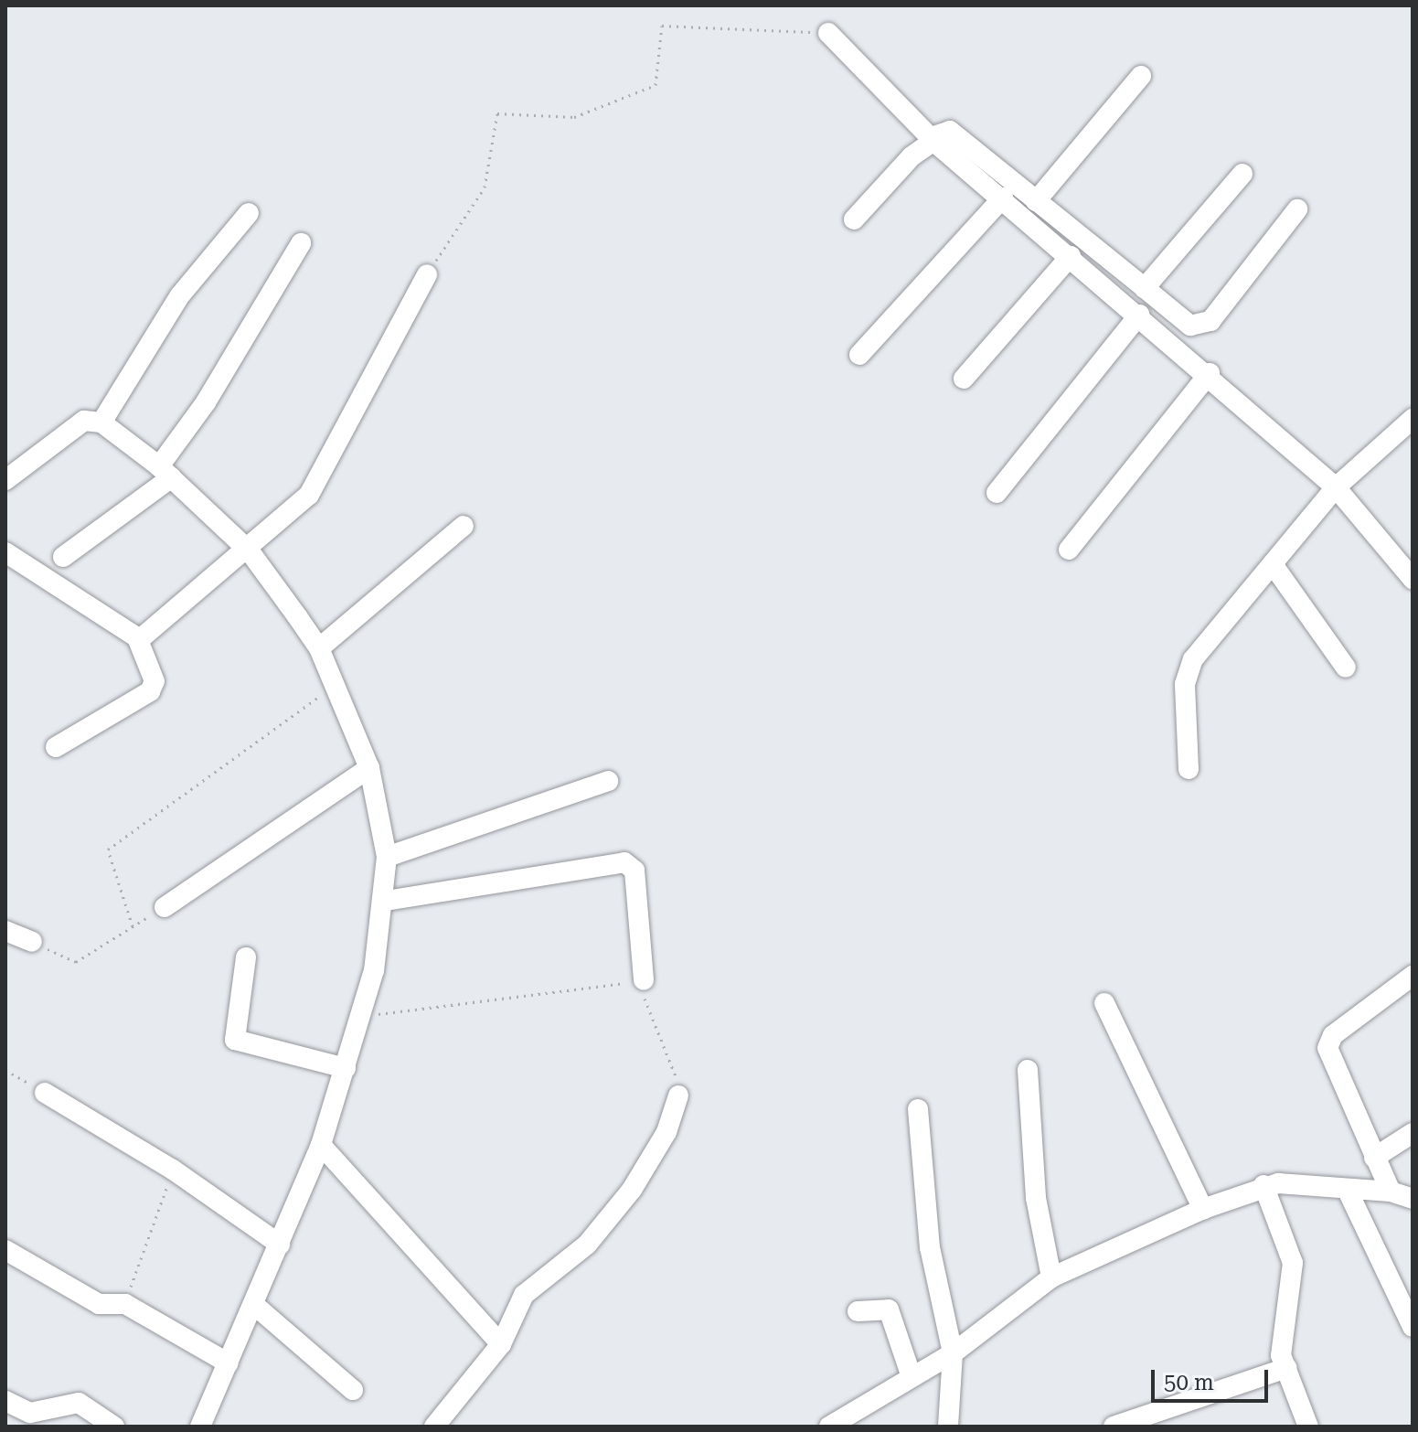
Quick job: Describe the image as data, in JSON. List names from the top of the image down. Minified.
{"scale_bar":"50 m"}
